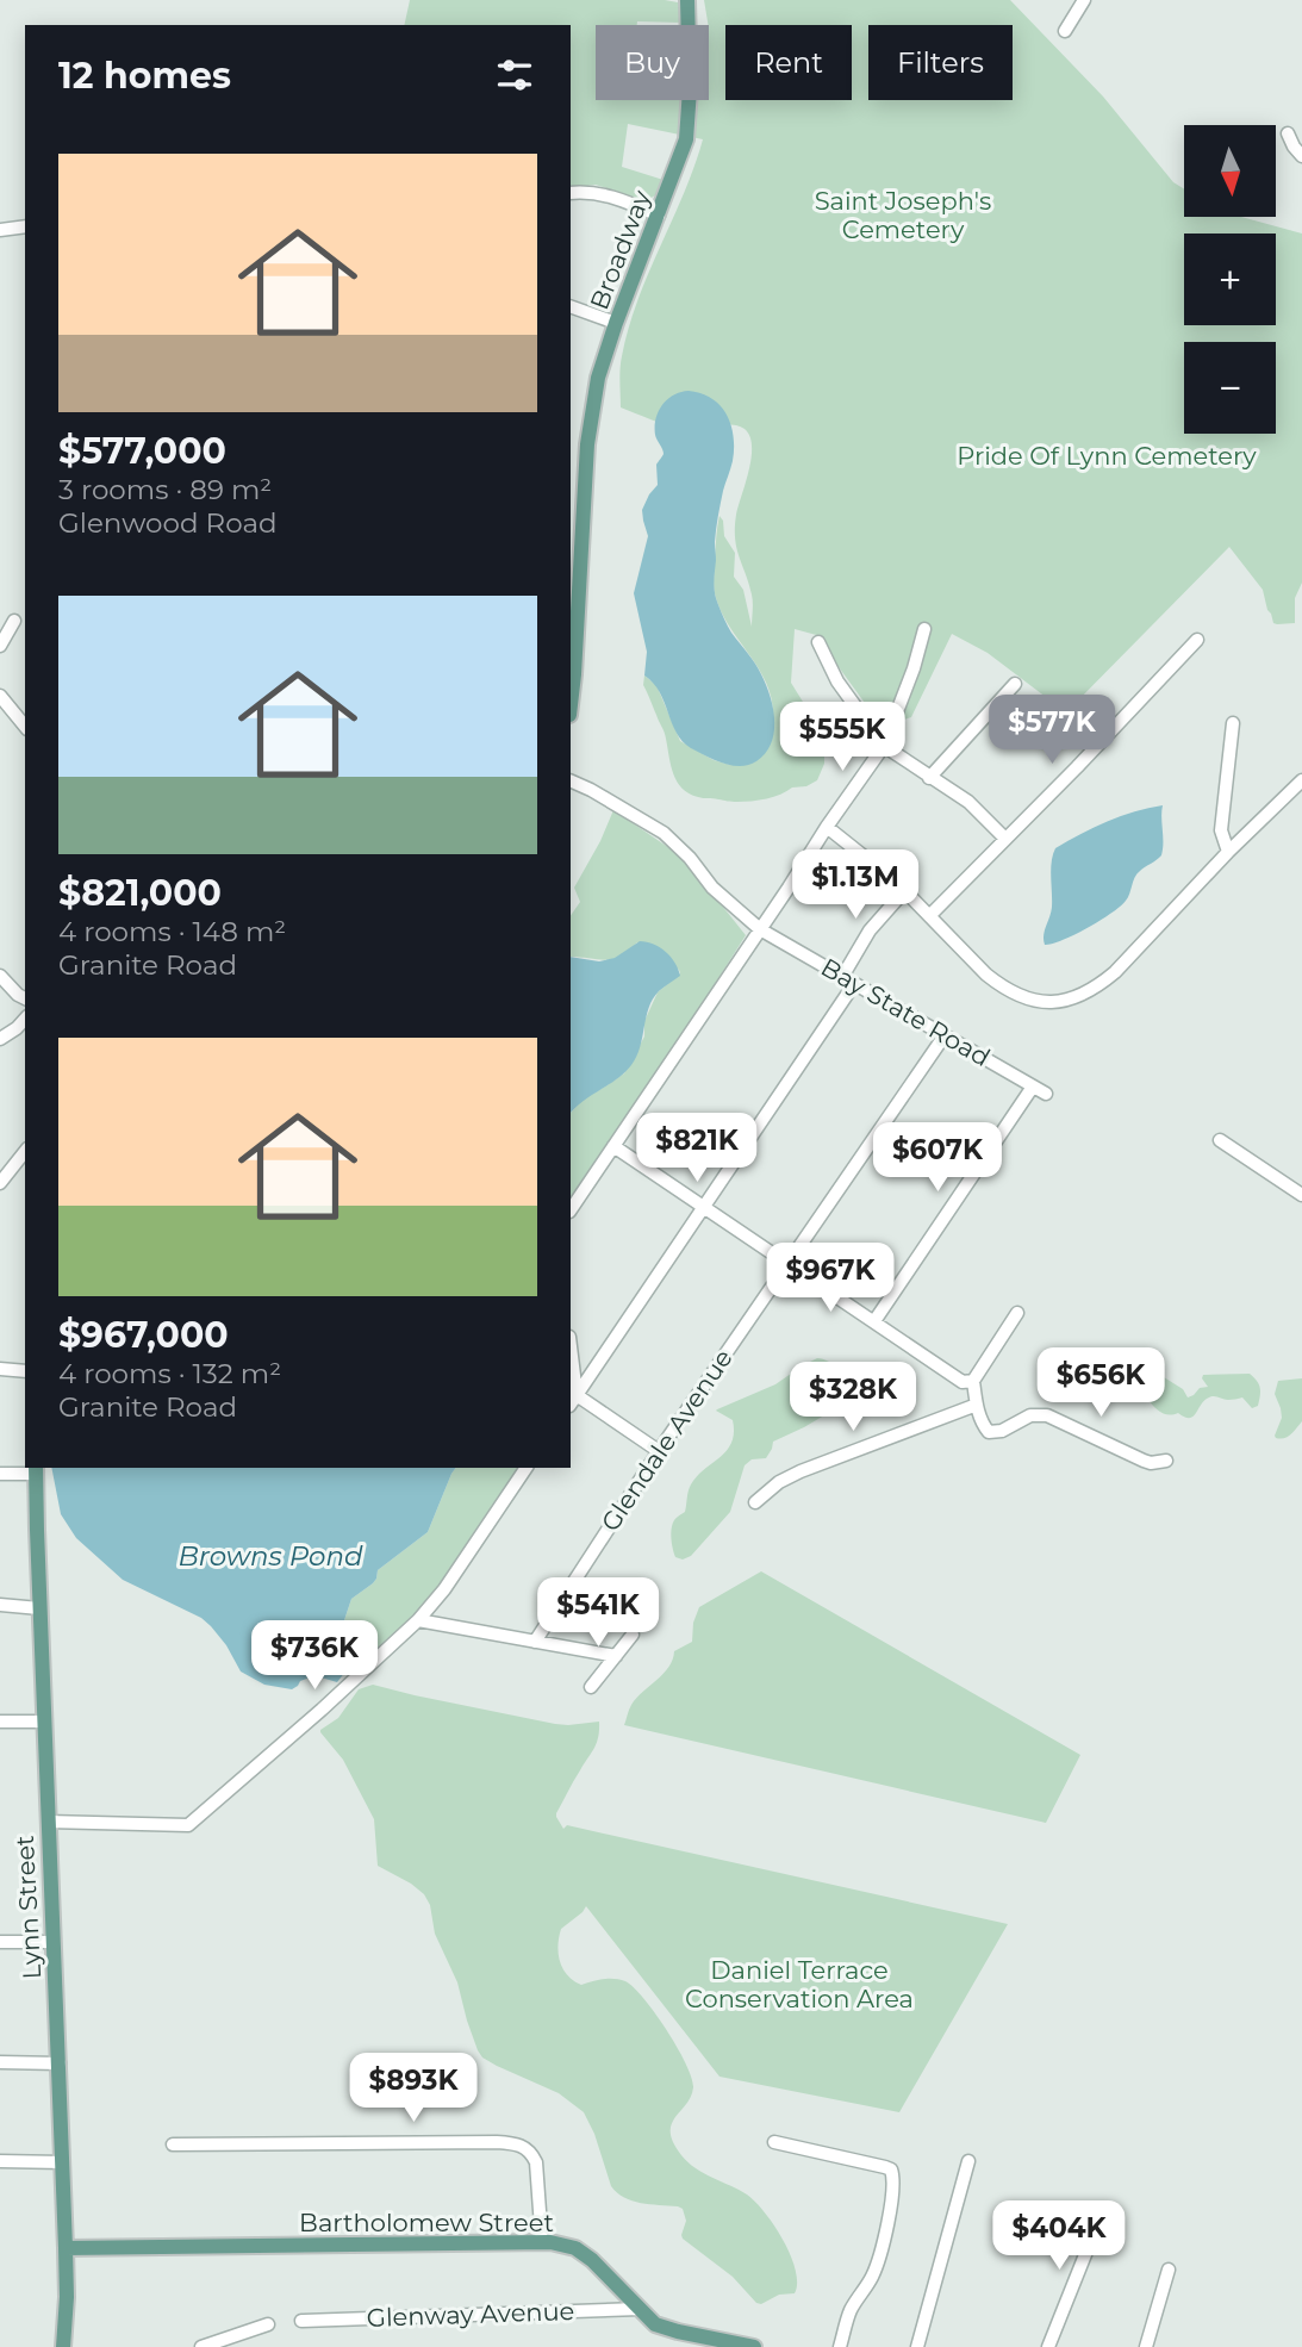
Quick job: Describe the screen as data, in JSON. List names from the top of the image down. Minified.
{"streets":{"main road":["Broadway","Lynn Street","Bartholomew Street"],"street":["Bay State Road","Glendale Avenue","Glenway Avenue"]},"crossings":[["Bay State Road","Glendale Avenue"],["Lynn Street","Bartholomew Street"],["Bartholomew Street","Glenway Avenue"]],"water":["Browns Pond"],"parks":["Saint Joseph's Cemetery","Pride Of Lynn Cemetery","Daniel Terrace Conservation Area"],"north":"bottom","page":{"chip":["Buy","Rent","Filters"],"heading":"12 homes","map_buttons":["+","−"],"list":[{"name":"$577,000","note":"3 rooms · 89 m² · Glenwood Road"},{"name":"$821,000","note":"4 rooms · 148 m² · Granite Road"},{"name":"$967,000","note":"4 rooms · 132 m² · Granite Road"}],"price":["$577K","$555K","$1.13M","$821K","$607K","$967K","$656K","$328K","$541K","$736K","$893K","$404K"]}}
